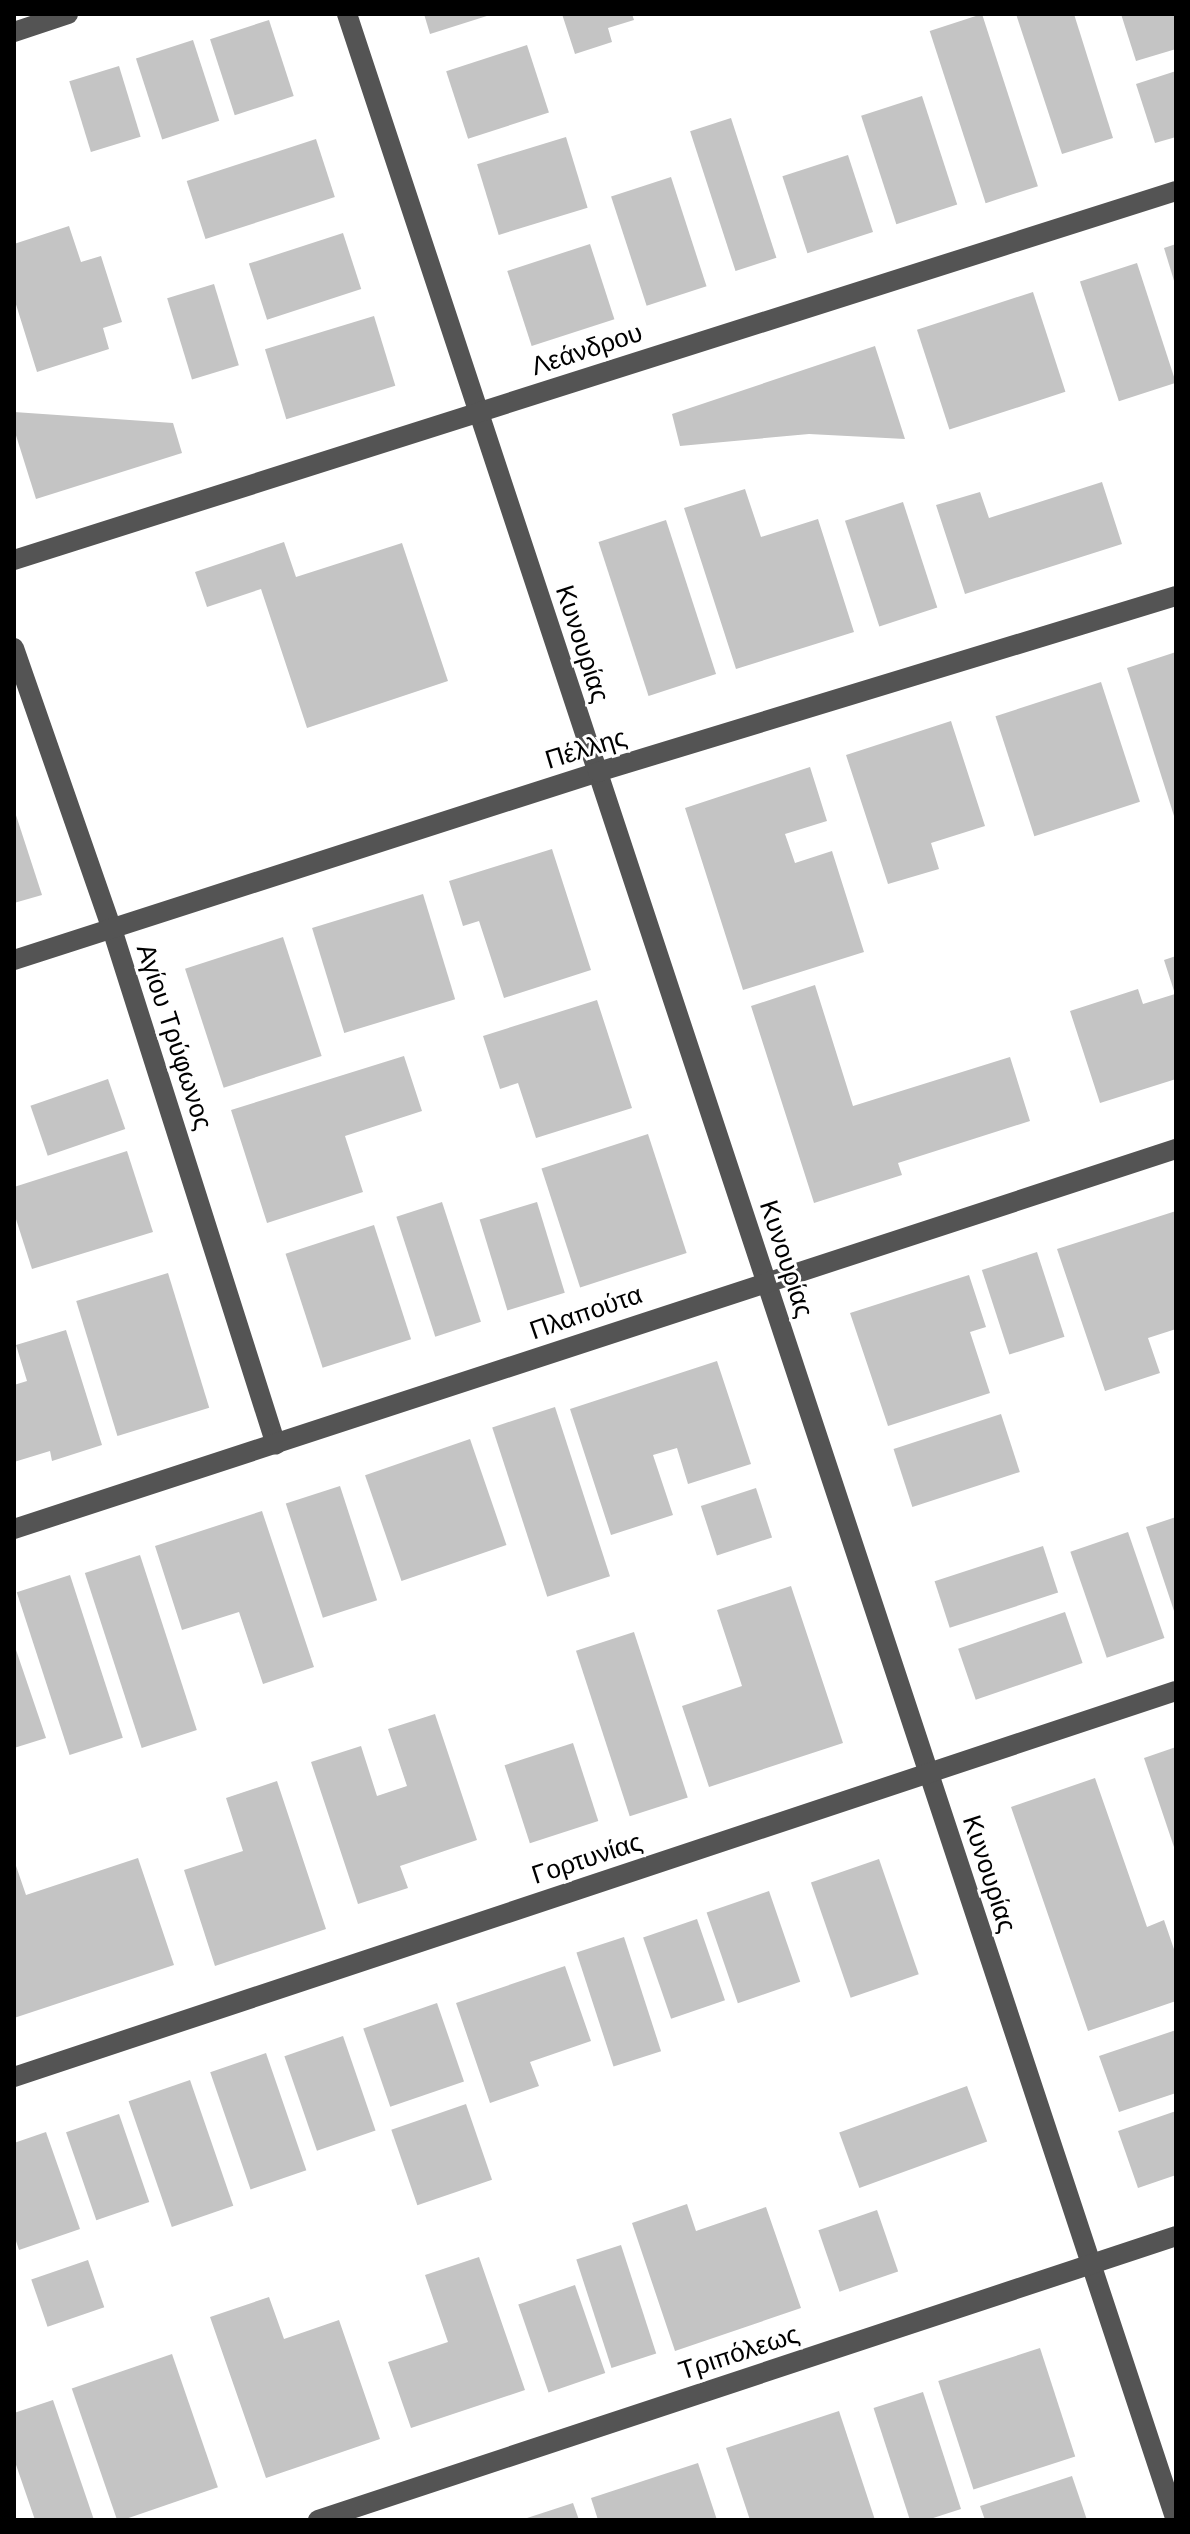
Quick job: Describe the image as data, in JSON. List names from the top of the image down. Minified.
{"streets":{"street":["Λεάνδρου","Κυνουρίας","Πέλλης","Αγίου Τρύφωνος","Πλαπούτα","Γορτυνίας","Τριπόλεως"]},"crossings":[["Λεάνδρου","Κυνουρίας"],["Κυνουρίας","Πέλλης"],["Κυνουρίας","Πλαπούτα"],["Κυνουρίας","Γορτυνίας"],["Κυνουρίας","Τριπόλεως"],["Πέλλης","Αγίου Τρύφωνος"],["Αγίου Τρύφωνος","Πλαπούτα"]]}
